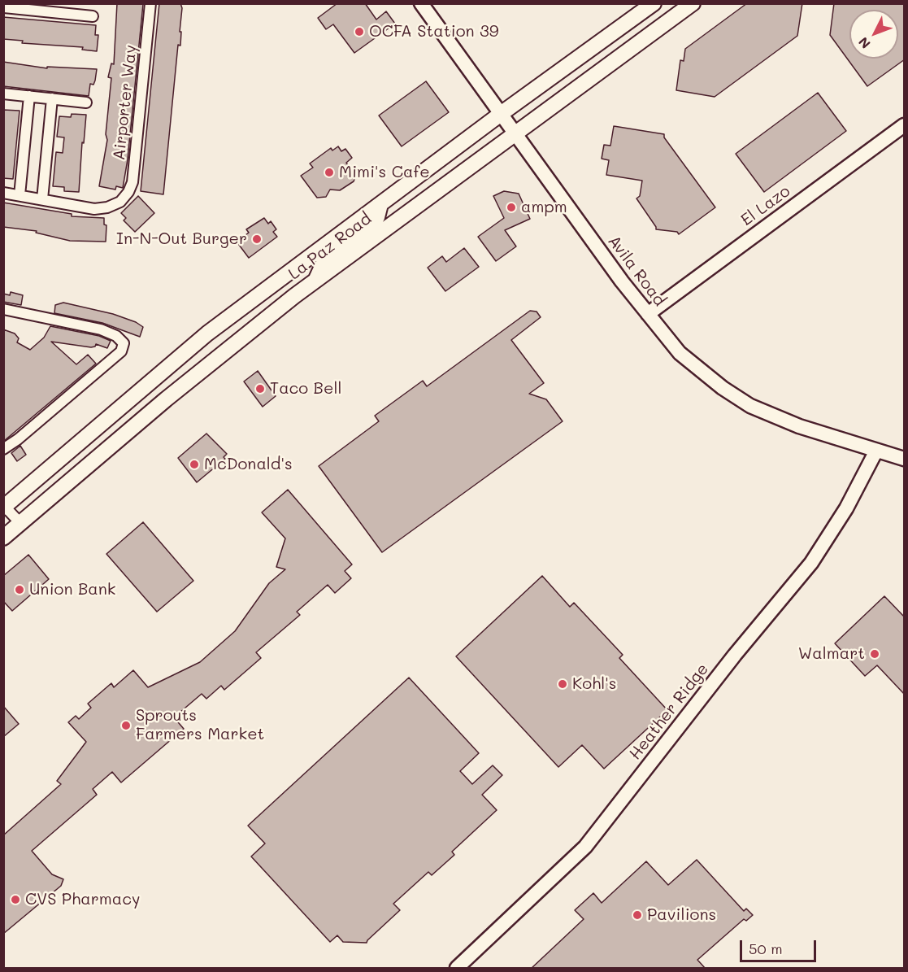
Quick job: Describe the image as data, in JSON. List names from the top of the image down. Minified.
{"streets":{"main road":["La Paz Road"],"street":["Airporter Way","El Lazo","Avila Road","Heather Ridge"]},"crossings":[["El Lazo","Avila Road"],["La Paz Road","Avila Road"],["Avila Road","Heather Ridge"]],"places":["OCFA Station 39","Mimi's Cafe","ampm","In-N-Out Burger","Taco Bell","McDonald's","Union Bank","Walmart","Kohl's","Sprouts Farmers Market","CVS Pharmacy","Pavilions"],"scale_bar":"50 m","north":"bottom left"}
